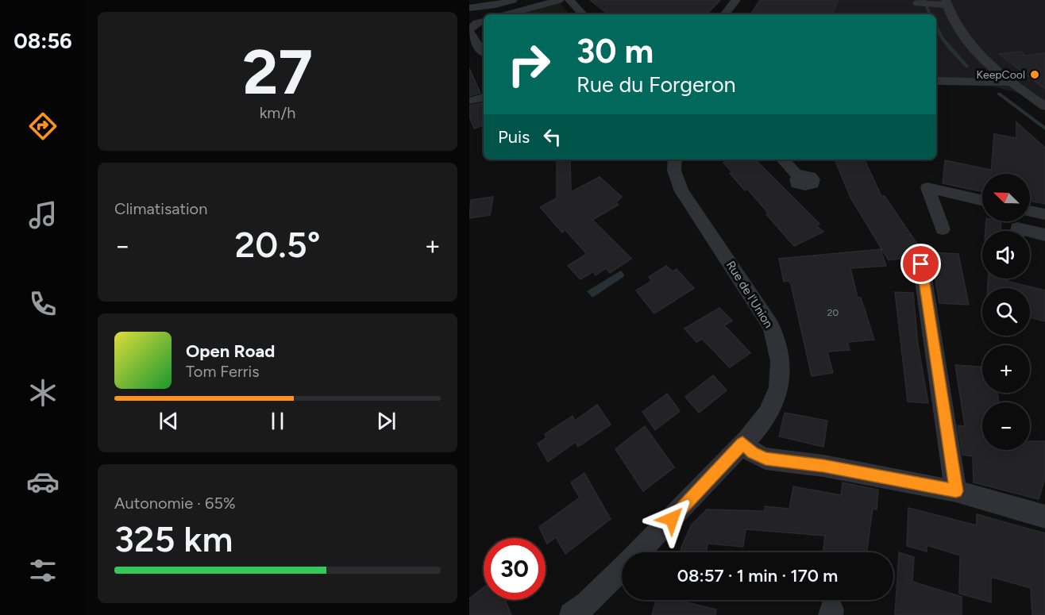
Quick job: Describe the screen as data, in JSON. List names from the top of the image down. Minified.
{"streets":{"street":["Rue de l'Union"]},"places":["KeepCool"],"house_numbers":["20"],"north":"top left","page":{"tabs":"08:56","tile":[["27","km/h"],"Climatisation",["Autonomie · 65%","325 km"]],"turn":["30 m","Rue du Forgeron"],"then":"Puis","map_buttons":["+","−"],"heat":["−","20.5°","+"],"song":["Open Road","Tom Ferris"],"limit":"30","trip":"08:57 · 1 min · 170 m"}}
